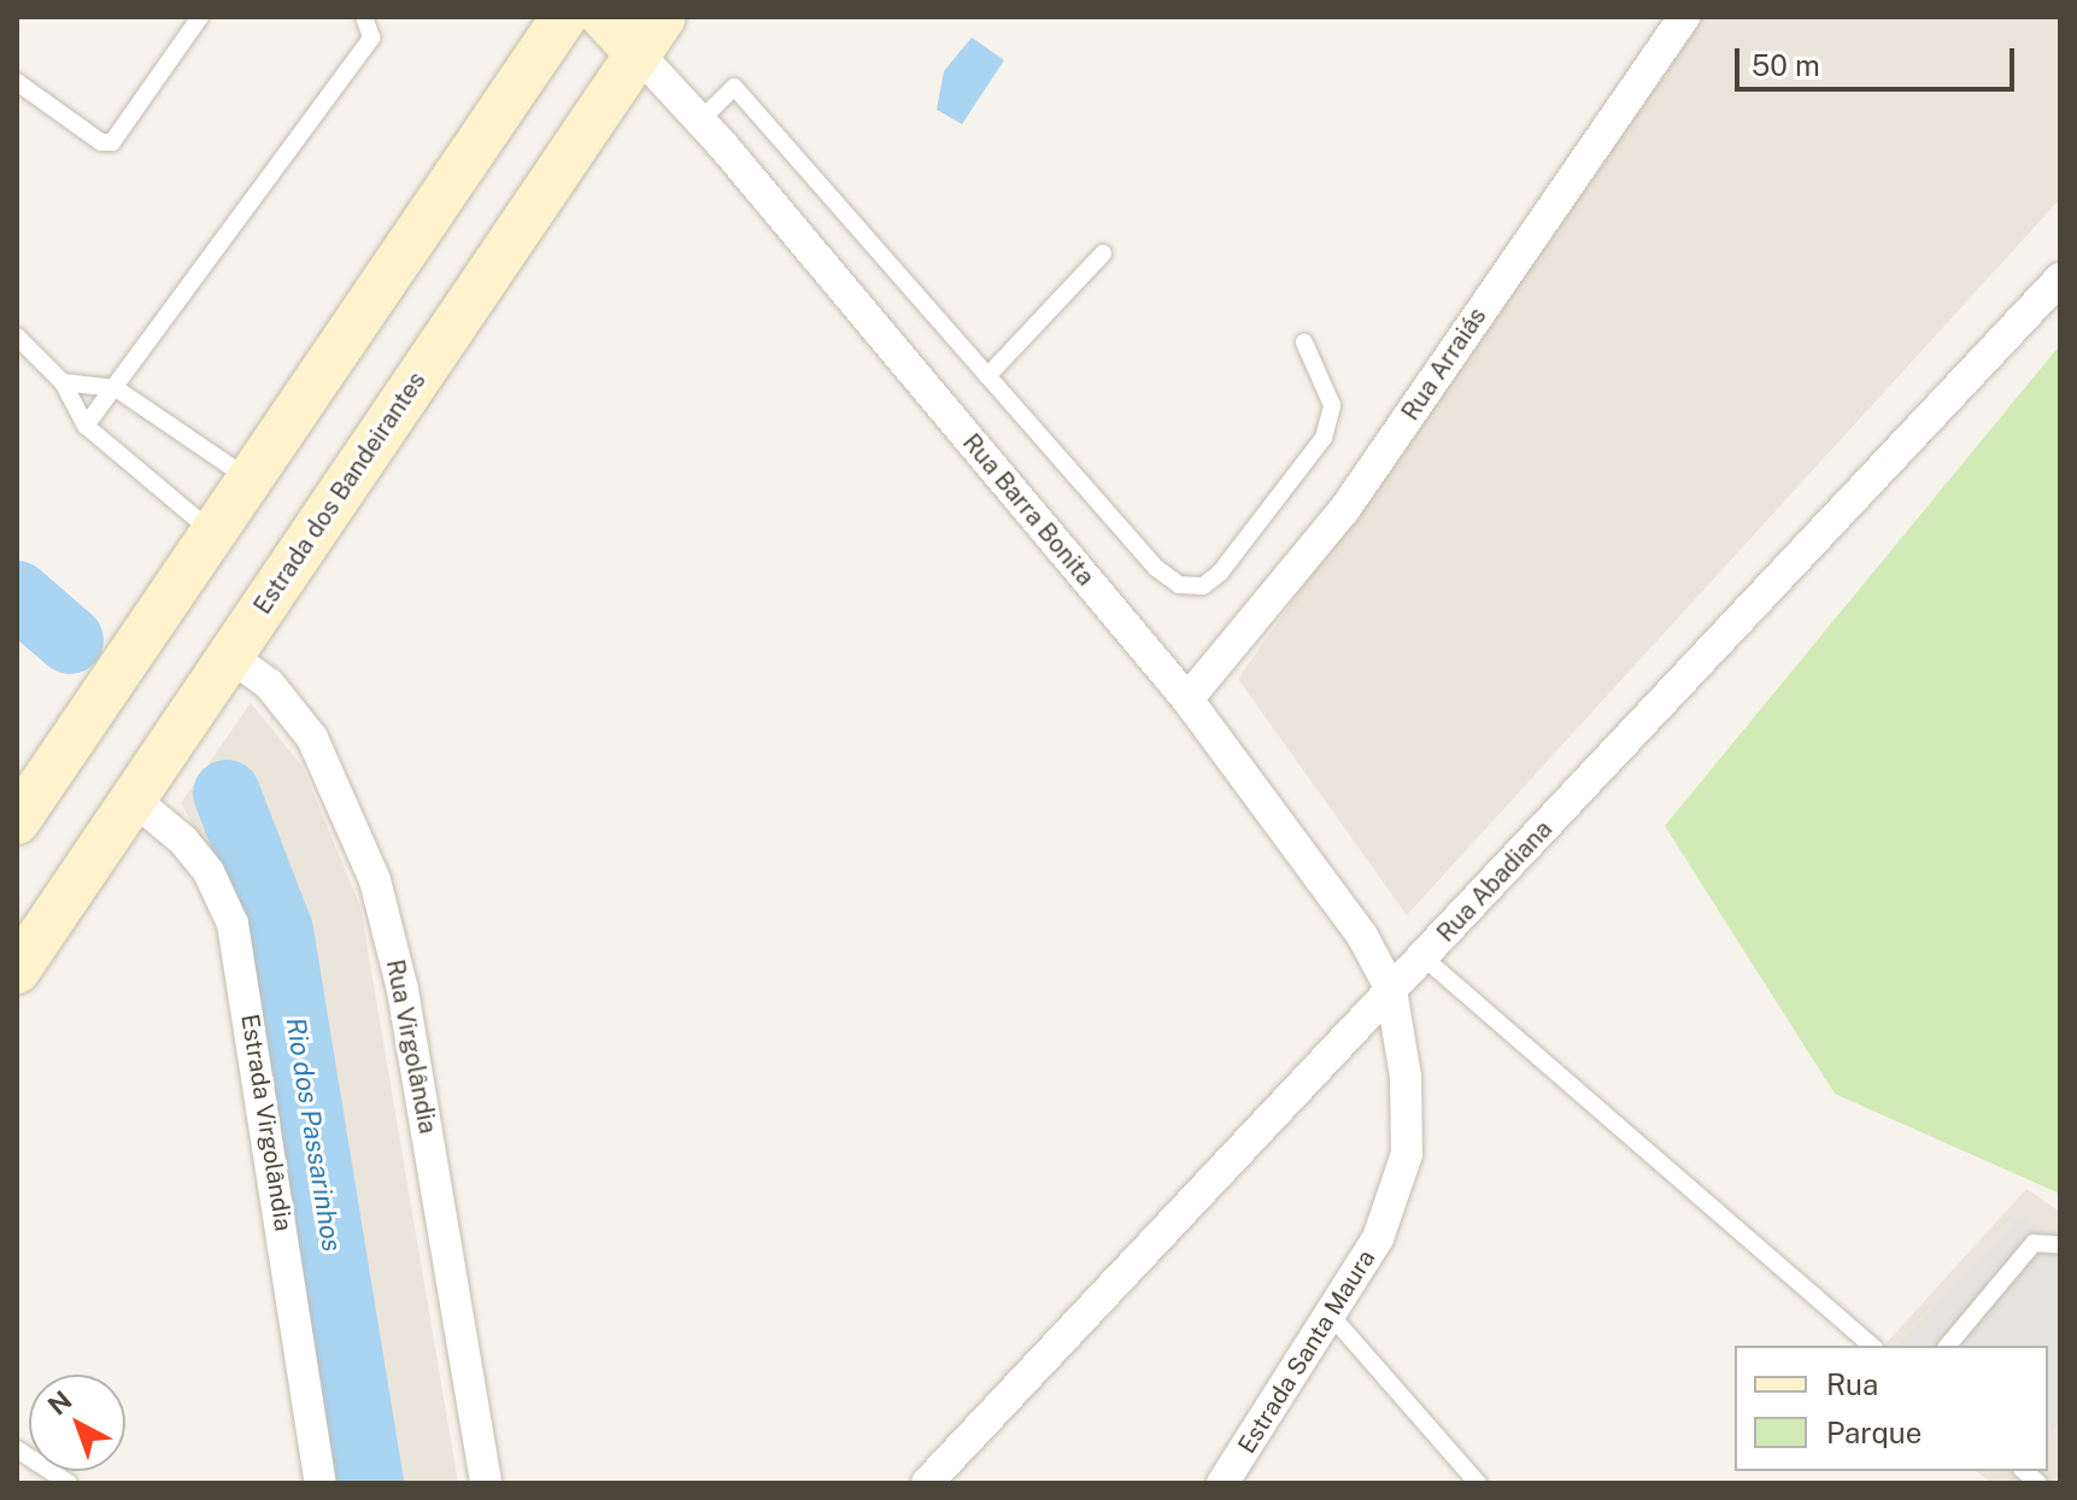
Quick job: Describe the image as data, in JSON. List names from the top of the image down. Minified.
{"streets":{"main road":["Estrada dos Bandeirantes"],"street":["Rua Arraiás","Rua Barra Bonita","Rua Abadiana","Rua Virgolândia","Estrada Virgolândia","Estrada Santa Maura"]},"crossings":[["Rua Arraiás","Rua Barra Bonita"],["Estrada dos Bandeirantes","Rua Barra Bonita"],["Estrada dos Bandeirantes","Rua Virgolândia"],["Estrada dos Bandeirantes","Estrada Virgolândia"],["Rua Barra Bonita","Rua Abadiana"],["Rua Barra Bonita","Estrada Santa Maura"],["Rua Abadiana","Estrada Santa Maura"]],"water":["Rio dos Passarinhos"],"legend":["Rua","Parque"],"scale_bar":"50 m","north":"top left"}
